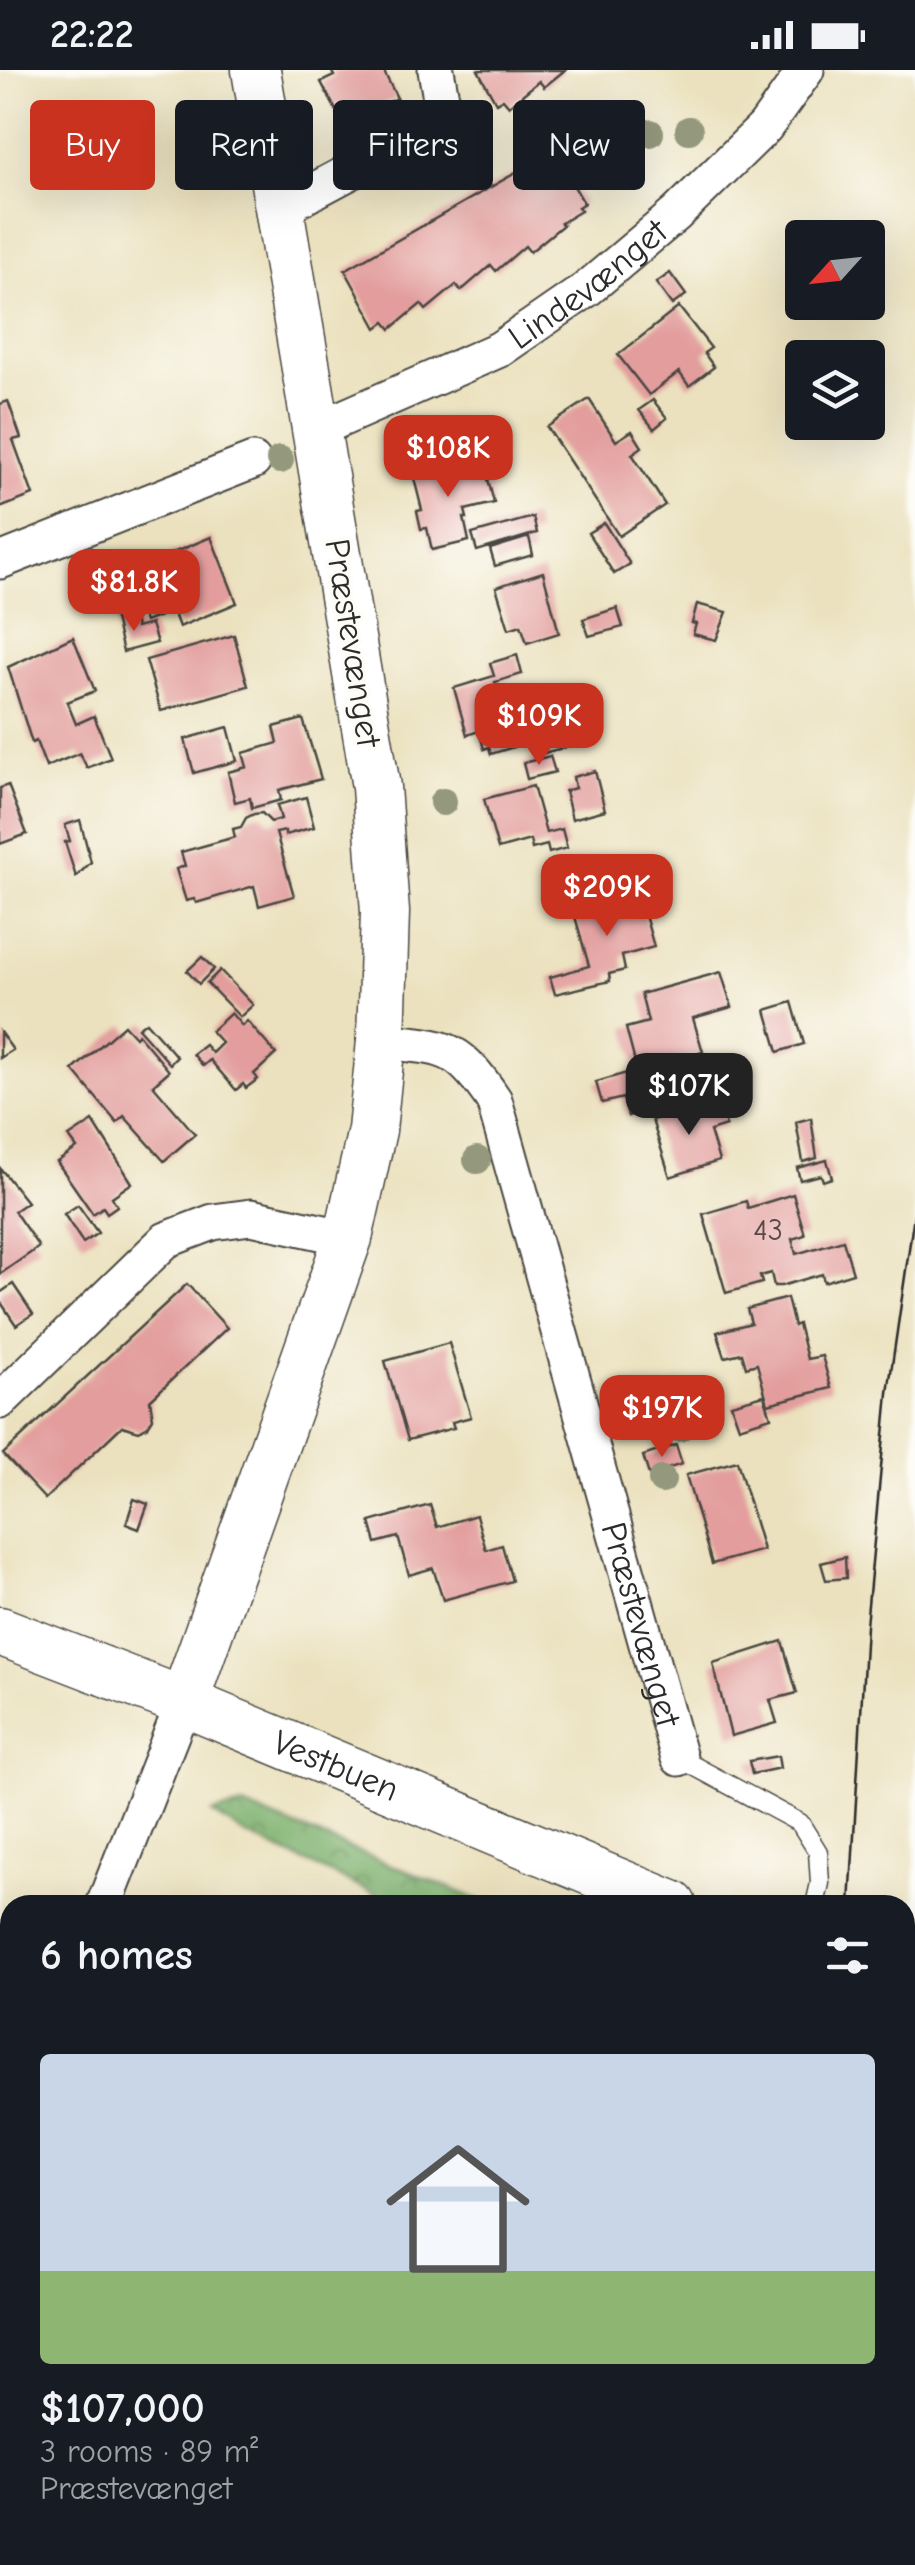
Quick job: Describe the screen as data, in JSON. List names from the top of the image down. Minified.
{"streets":{"street":["Lindevænget","Præstevænget","Vestbuen"]},"crossings":[["Lindevænget","Præstevænget"],["Præstevænget","Vestbuen"]],"house_numbers":["43"],"north":"bottom left","page":{"status":"22:22","chip":["Buy","Rent","Filters","New"],"price":["$108K","$81.8K","$109K","$209K","$107K","$197K"],"heading":"6 homes","list":[{"name":"$107,000","note":"3 rooms · 89 m² · Præstevænget"}]}}
